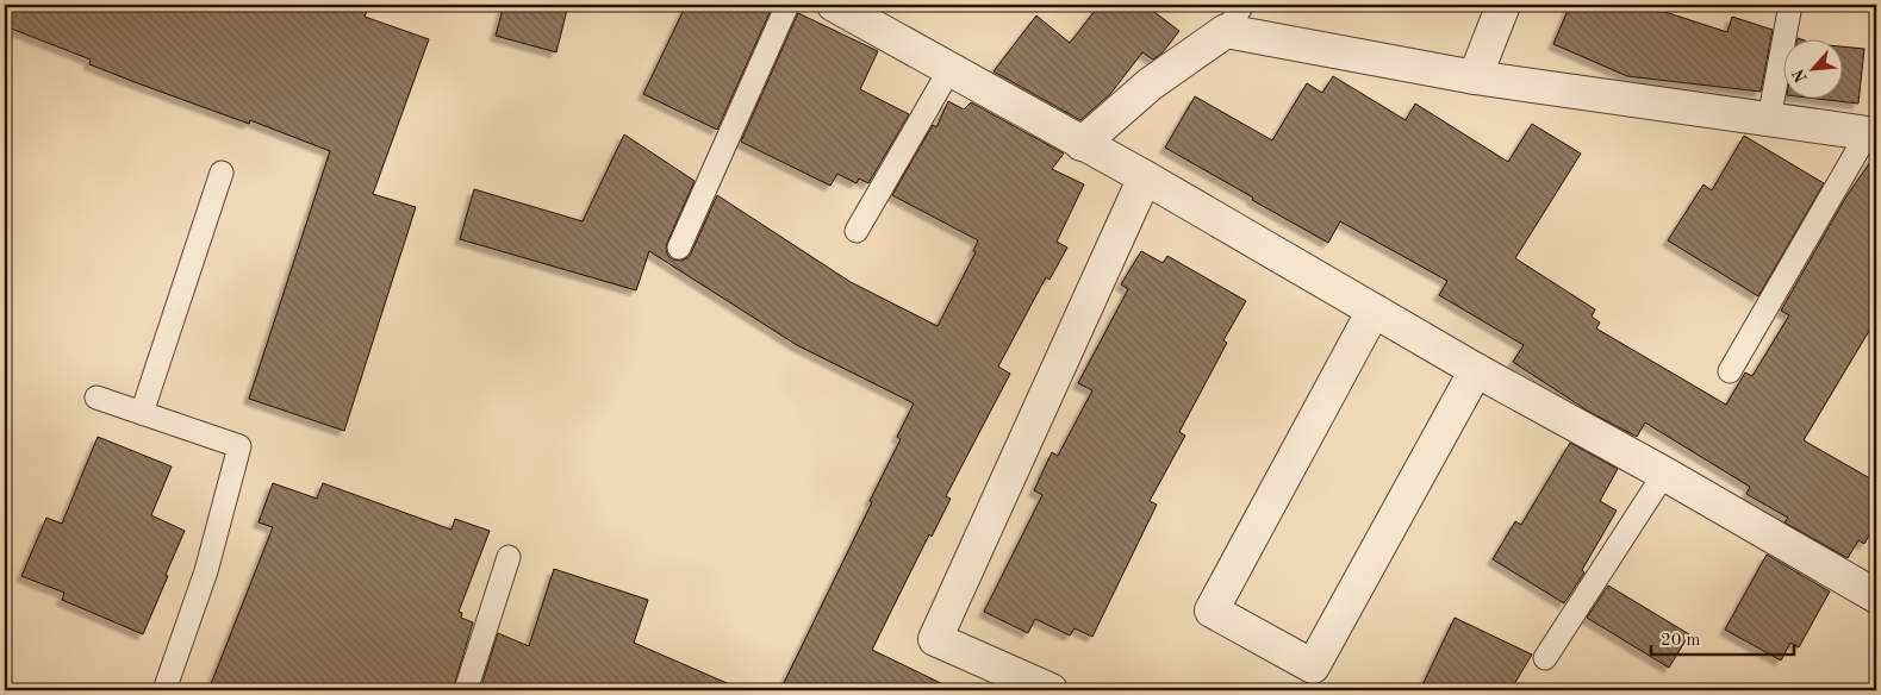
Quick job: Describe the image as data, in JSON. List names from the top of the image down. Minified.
{"scale_bar":"20 m","north":"bottom left"}
